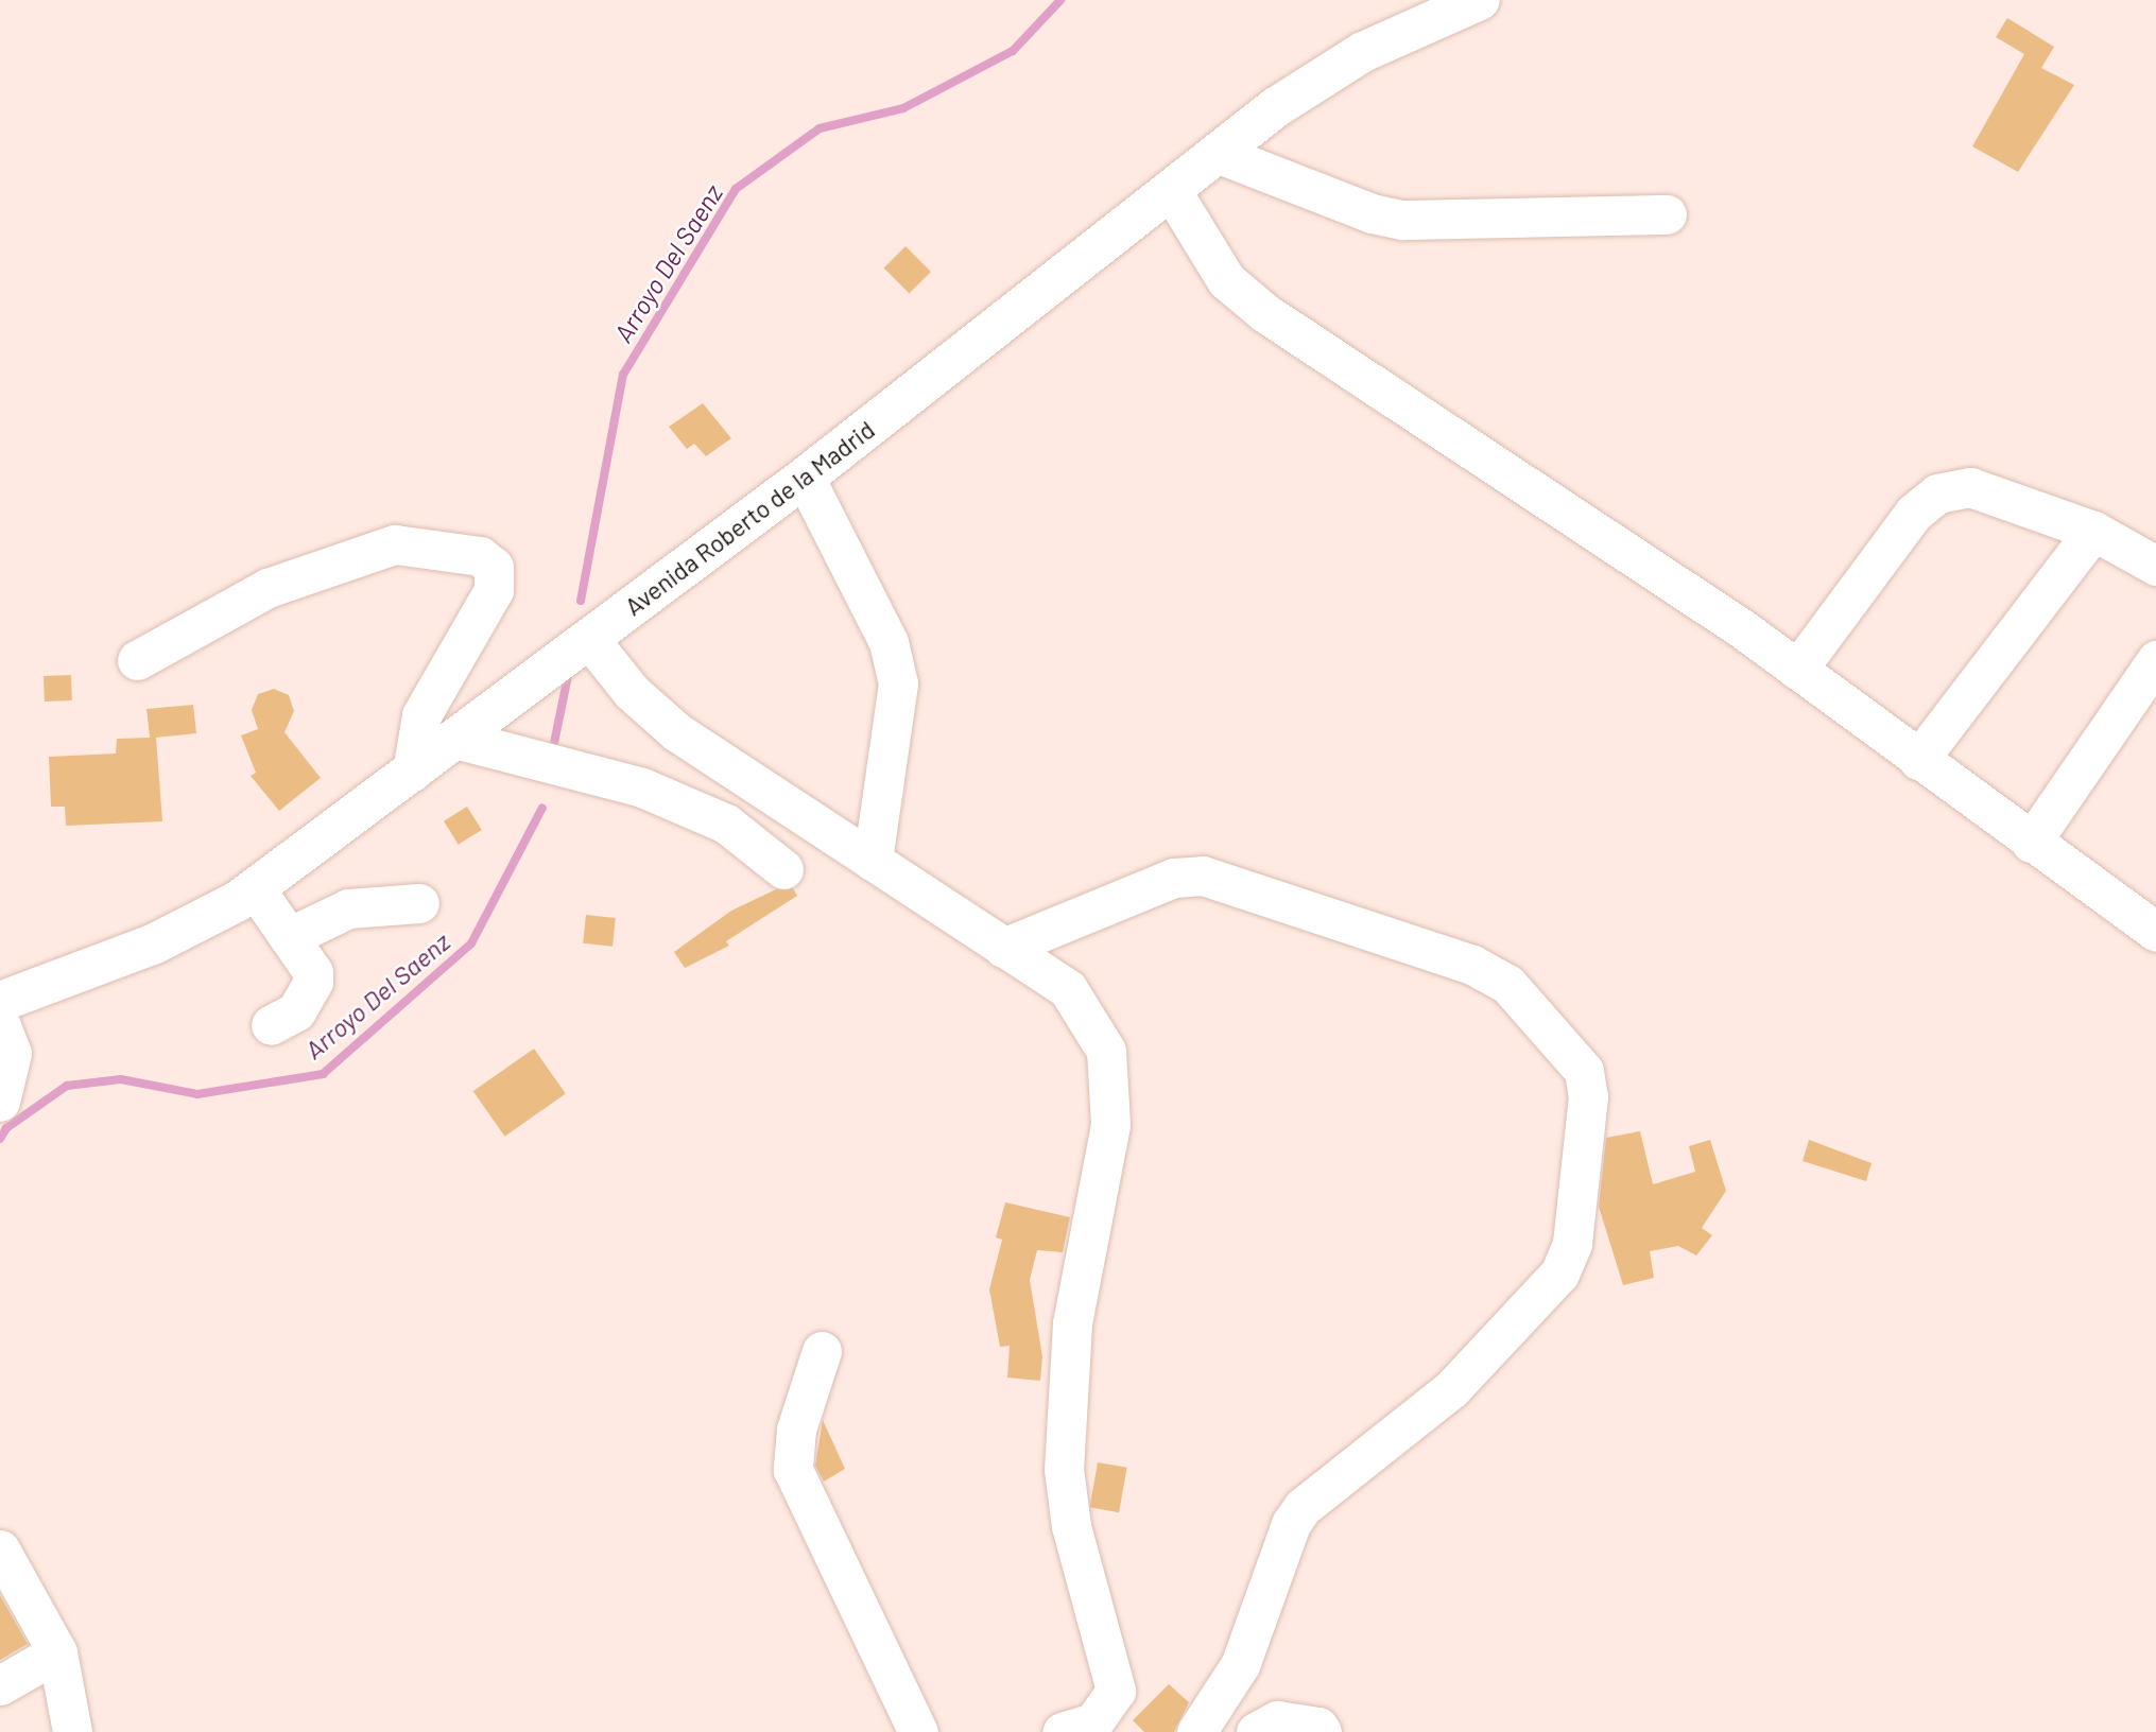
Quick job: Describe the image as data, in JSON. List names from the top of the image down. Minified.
{"streets":{"main road":["Avenida Roberto de la Madrid"]},"water":["Arroyo Del Saenz"]}
